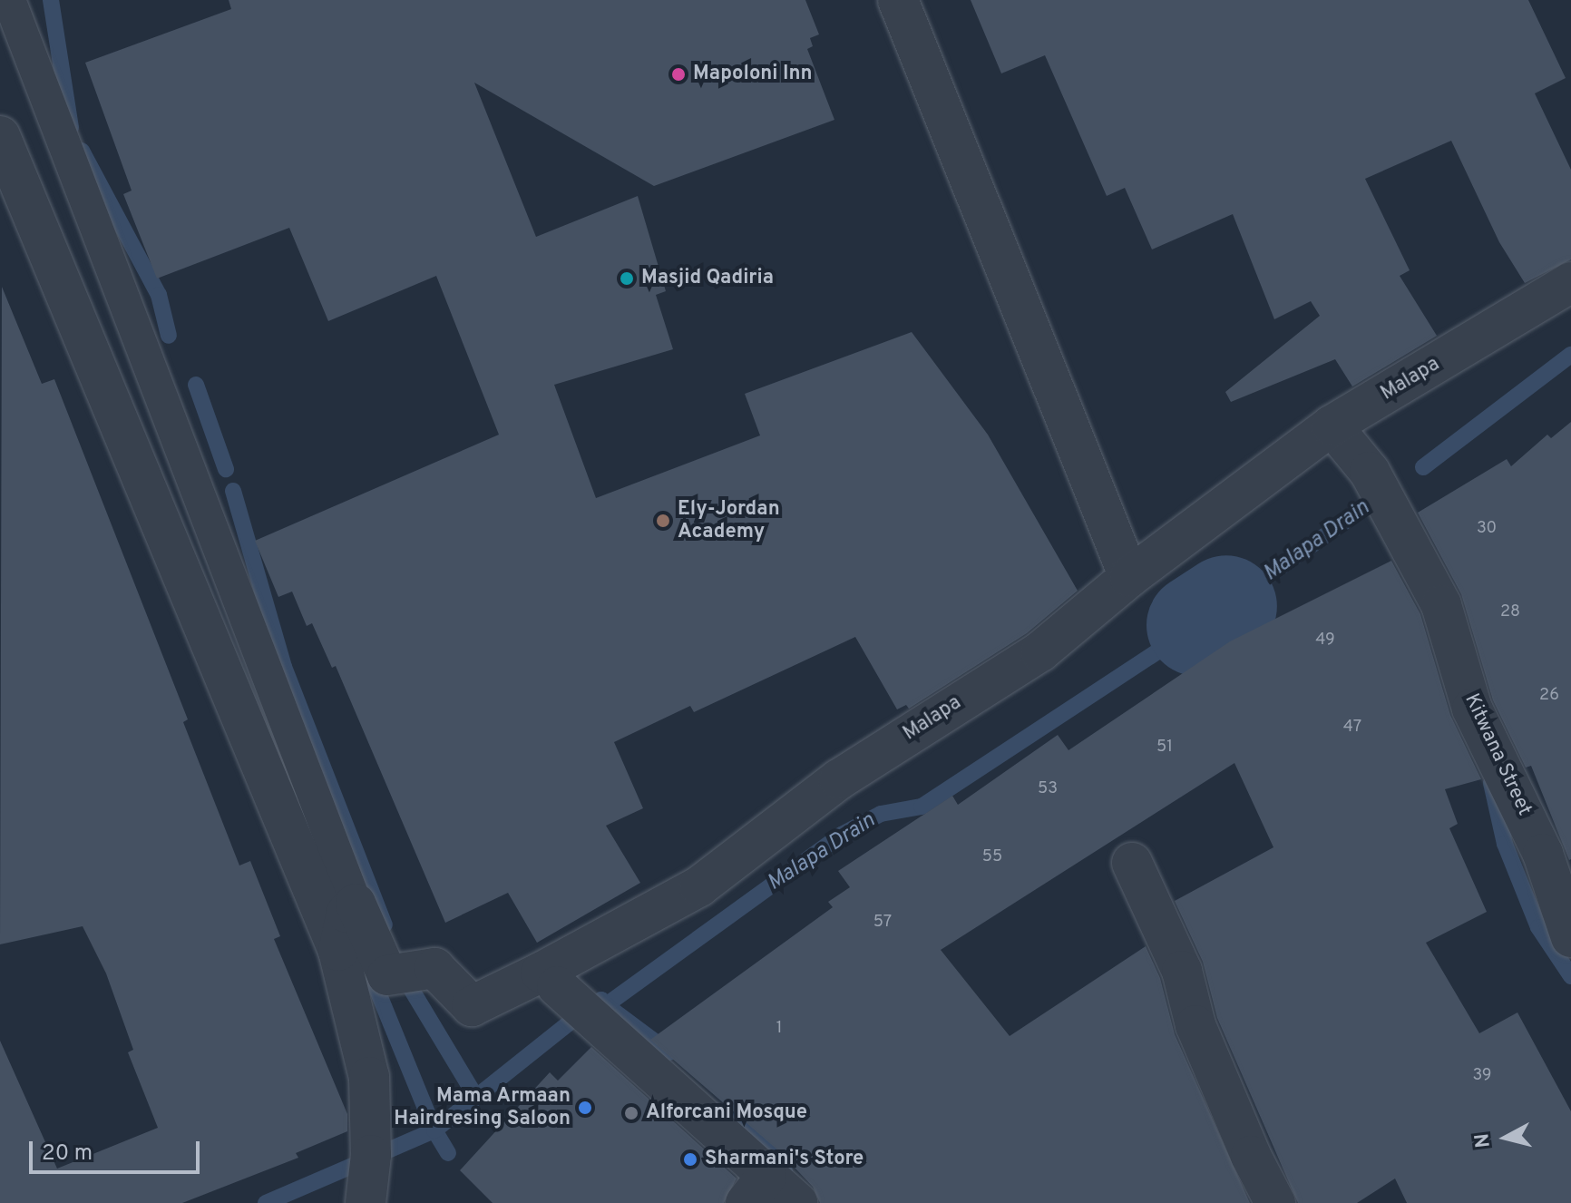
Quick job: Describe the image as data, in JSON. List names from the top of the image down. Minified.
{"streets":{"street":["Malapa","Kitwana Street"]},"crossings":[["Malapa","Kitwana Street"]],"water":["Malapa Drain"],"places":["Mapoloni Inn","Masjid Qadiria","Ely-Jordan Academy","Mama Armaan Hairdresing Saloon","Alforcani Mosque","Sharmani's Store"],"house_numbers":["30","28","49","26","47","51","53","55","57","1","39"],"scale_bar":"20 m","north":"left"}
